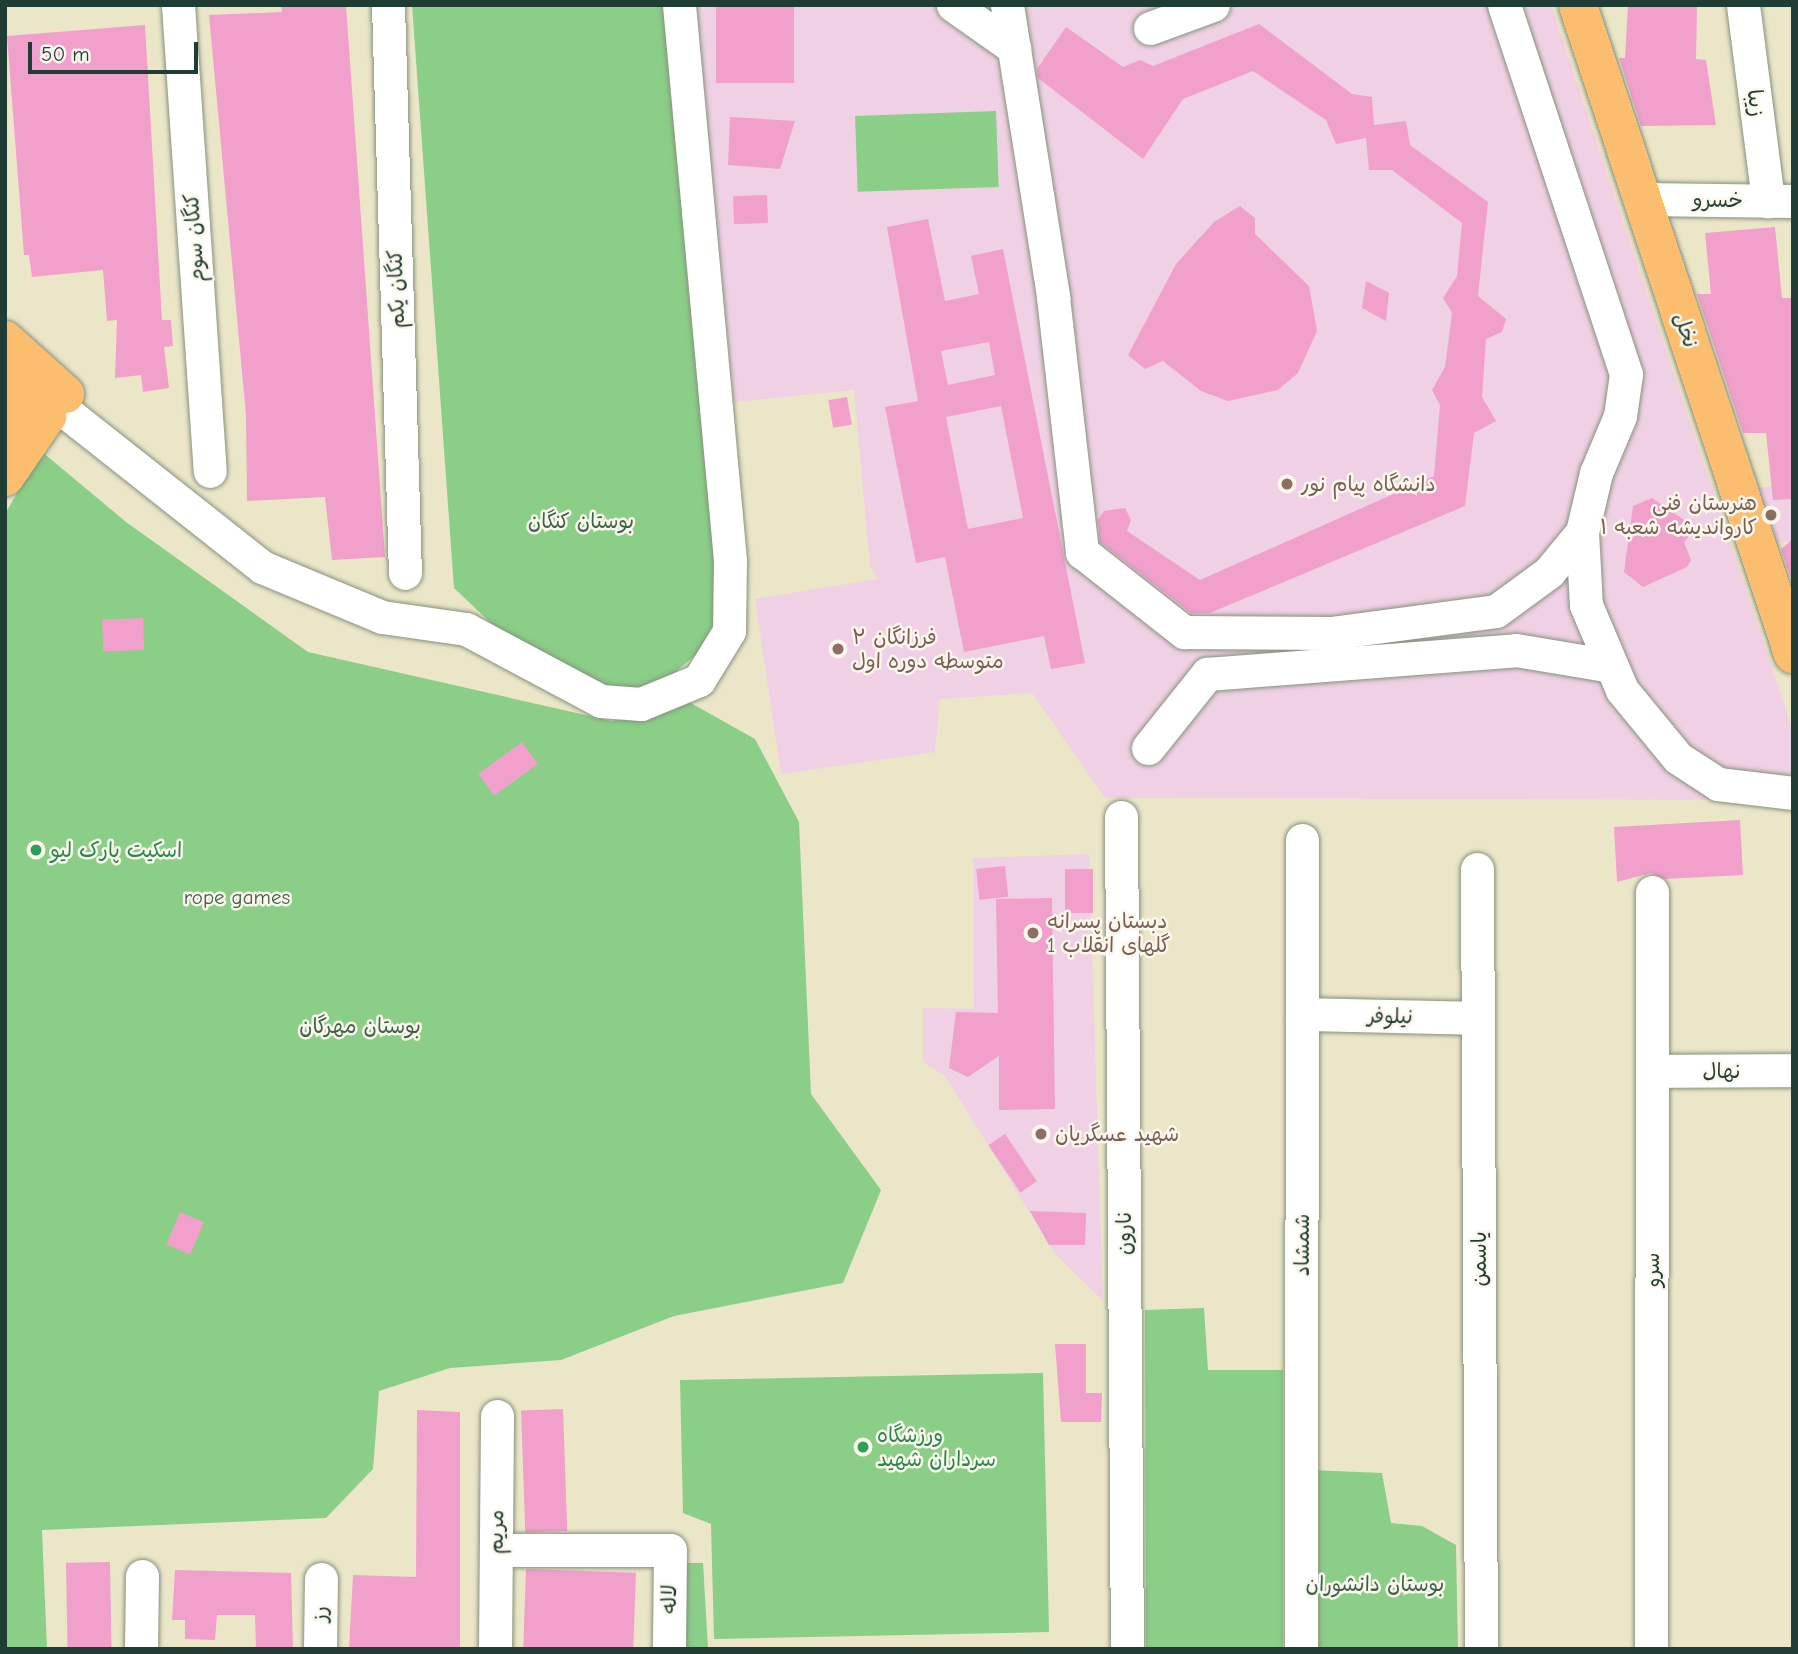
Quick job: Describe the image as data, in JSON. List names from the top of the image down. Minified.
{"streets":{"main road":["نخل"],"street":["زیبا","خسرو","کنگان سوم","کنگان یکم","نیلوفر","نهال","نارون","شمشاد","یاسمن","سرو","مریم","لاله","رز"]},"crossings":[["زیبا","خسرو"],["خسرو","نخل"],["نیلوفر","شمشاد"],["نیلوفر","یاسمن"],["نهال","سرو"],["مریم","لاله"]],"parks":["بوستان کنگان","rope games","بوستان مهرگان","بوستان دانشوران"],"places":["دانشگاه پیام نور","هنرستان فنی کارواندیشه شعبه ۱","فرزانگان ۲ متوسطه دوره اول","اسکیت پارک لیو","دبستان پسرانه گلهای انقلاب 1","شهید عسگریان","ورزشگاه سرداران شهید"],"scale_bar":"50 m"}
